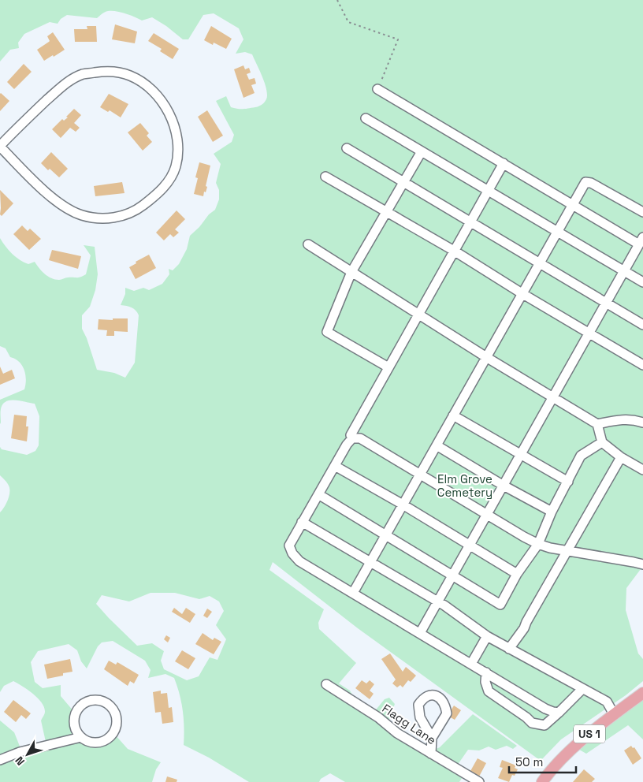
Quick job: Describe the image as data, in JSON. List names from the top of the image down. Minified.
{"streets":{"main road":["US 1"],"street":["Flagg Lane"]},"parks":["Elm Grove Cemetery"],"scale_bar":"50 m","north":"bottom left"}
